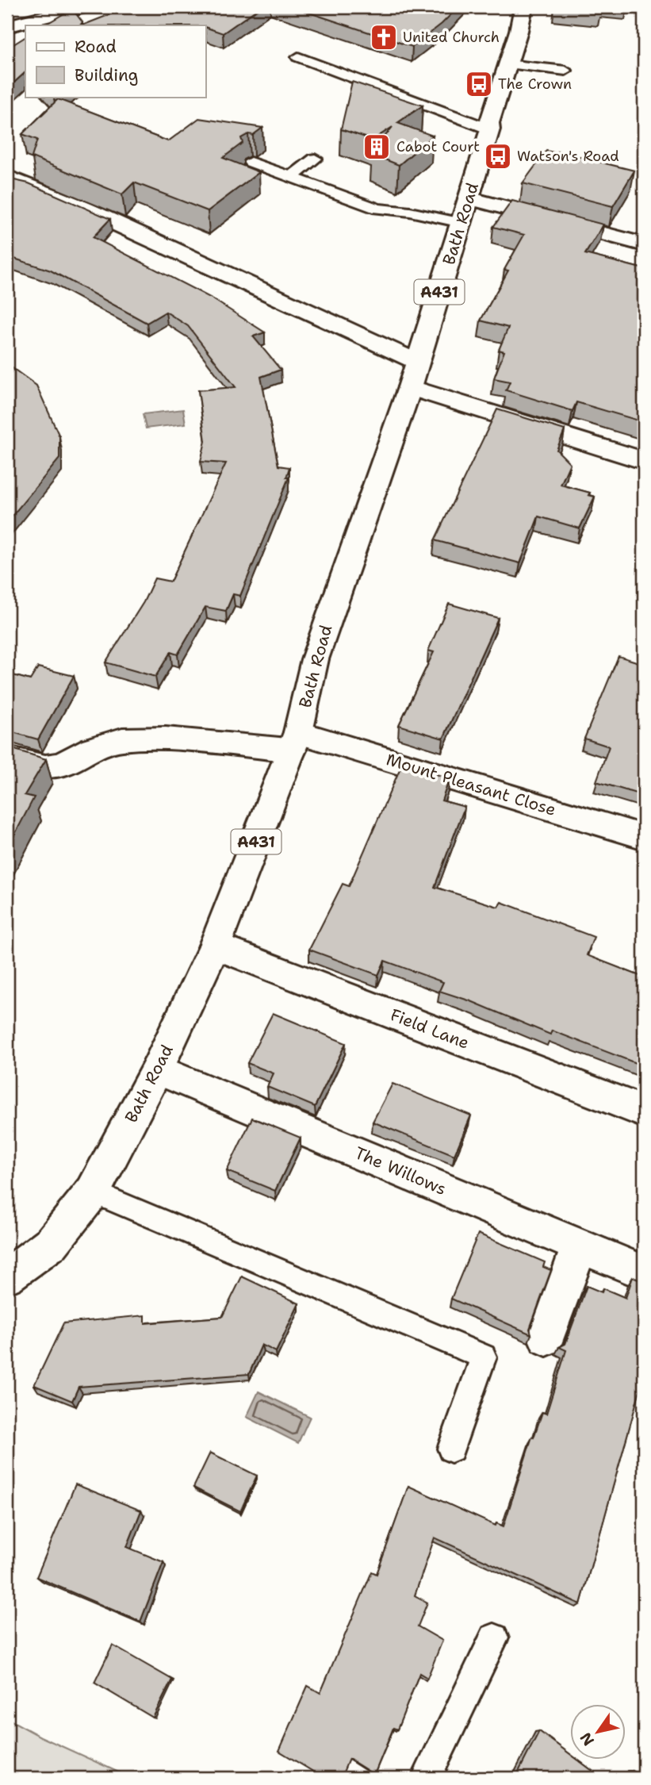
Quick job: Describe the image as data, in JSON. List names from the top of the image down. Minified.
{"streets":{"street":["Bath Road","A431","Mount Pleasant Close","Field Lane","The Willows"]},"crossings":[["Bath Road","Mount Pleasant Close"],["Bath Road","Field Lane"],["Bath Road","The Willows"]],"places":{"church":["United Church"],"bus stop":["The Crown","Watson's Road"],"building":["Cabot Court"]},"legend":["Road","Building"],"north":"bottom left"}
